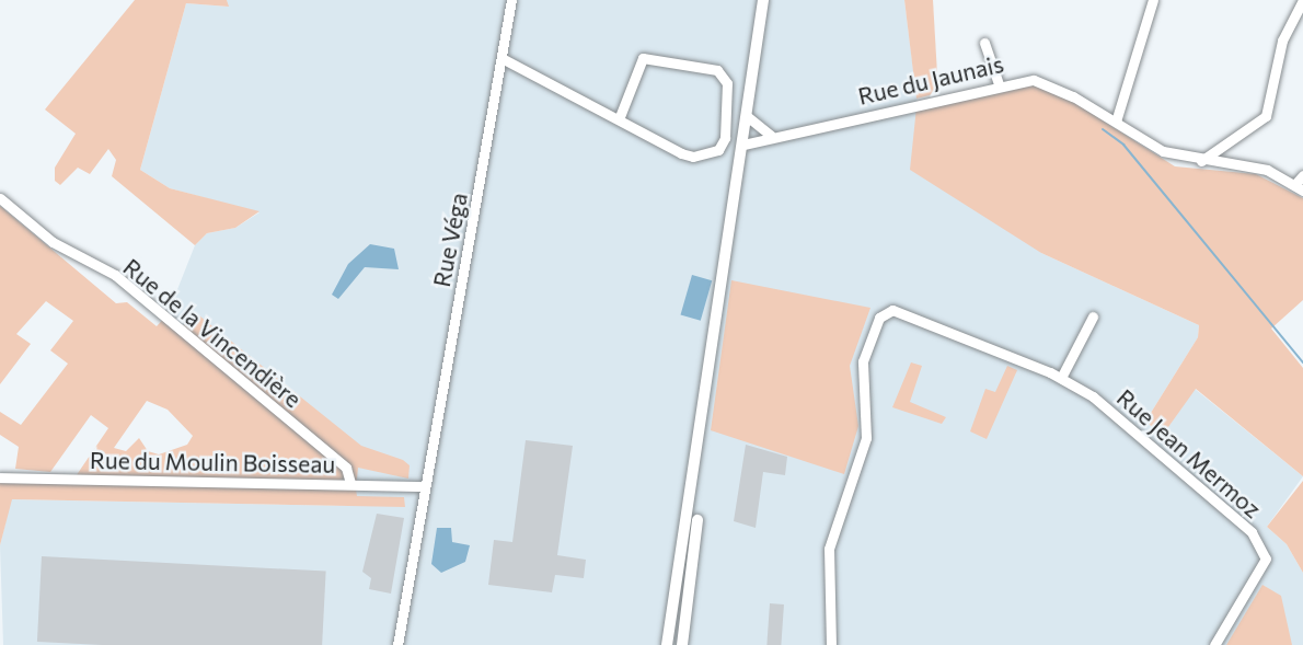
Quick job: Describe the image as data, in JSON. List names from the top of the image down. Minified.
{"streets":{"street":["Rue du Jaunais","Rue Véga","Rue de la Vincendière","Rue Jean Mermoz","Rue du Moulin Boisseau"]},"crossings":[["Rue Véga","Rue du Moulin Boisseau"],["Rue de la Vincendière","Rue du Moulin Boisseau"]]}
